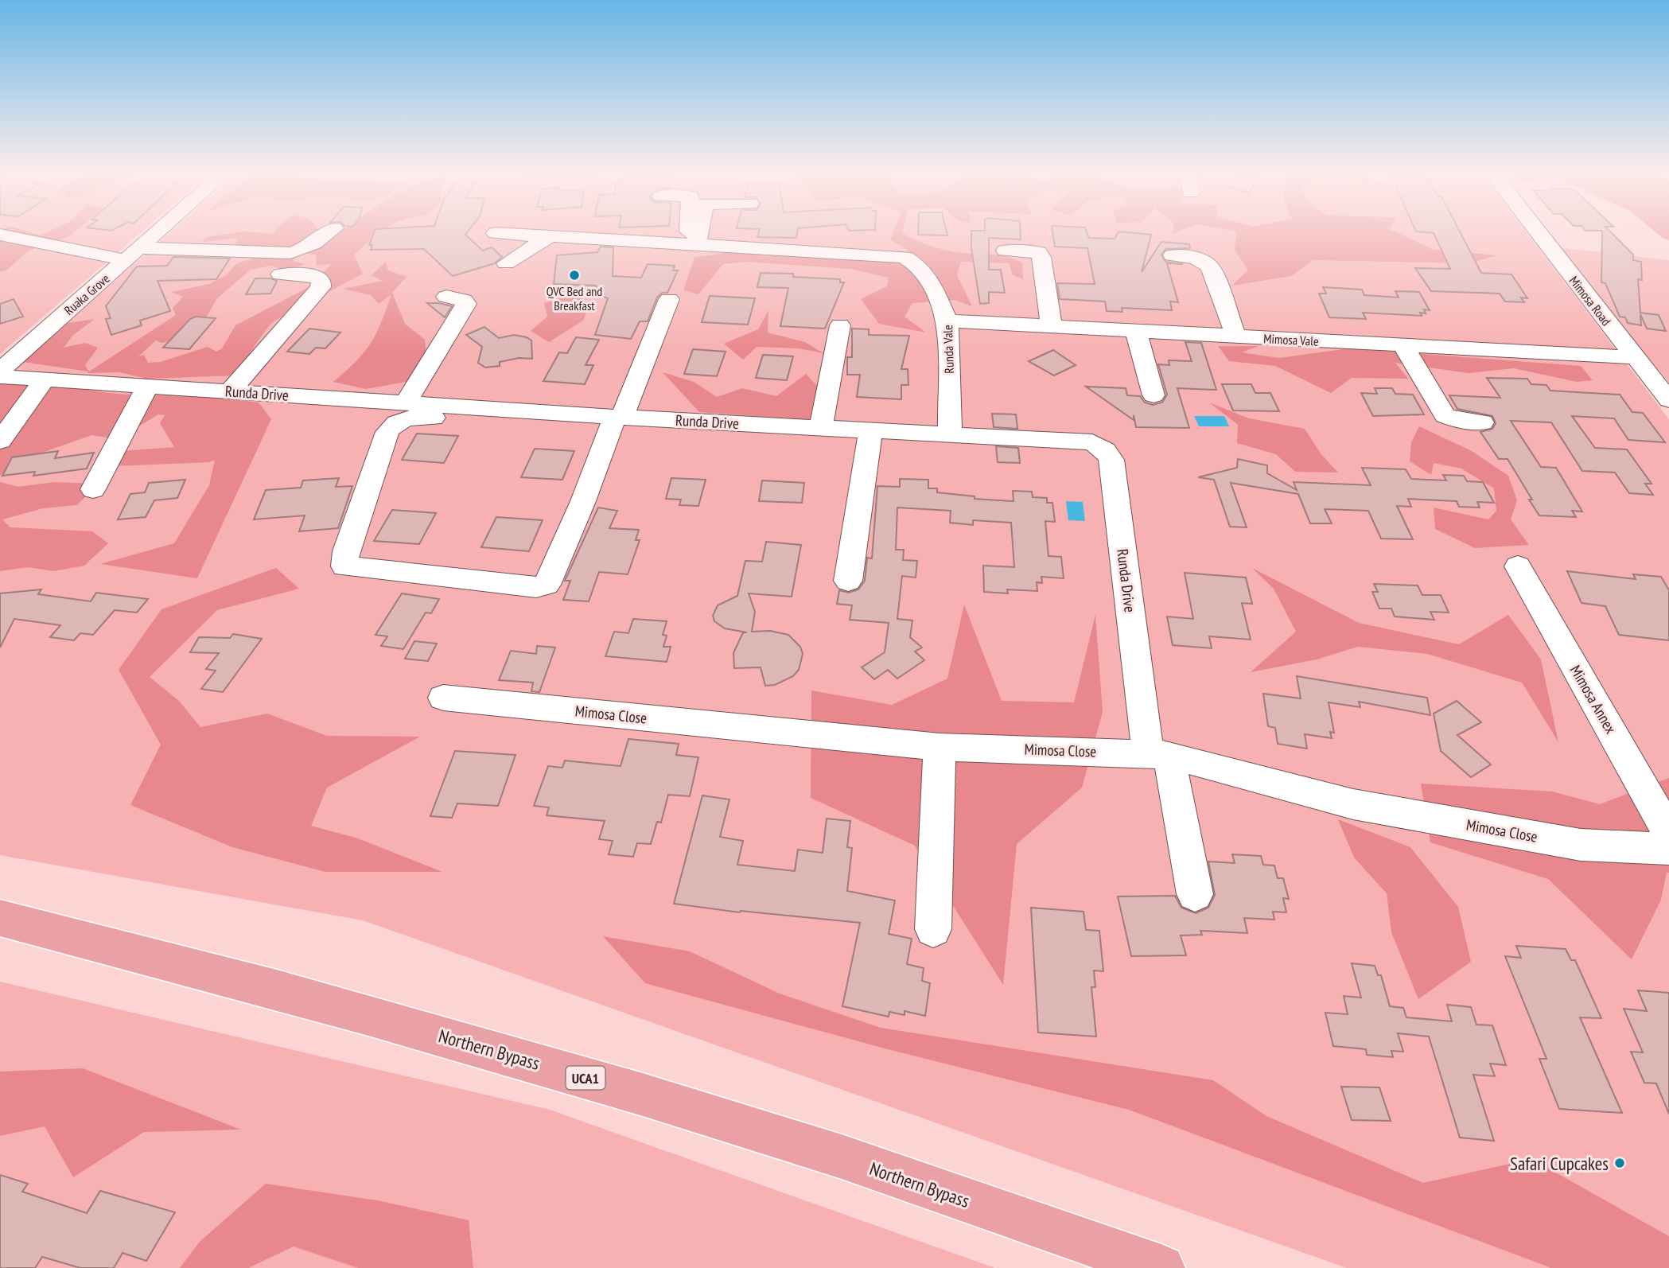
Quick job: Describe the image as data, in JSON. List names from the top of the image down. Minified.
{"streets":{"main road":["Northern Bypass","UCA1"],"street":["Ruaka Grove","Mimosa Road","Mimosa Vale","Runda Vale","Runda Drive","Mimosa Annex","Mimosa Close"]},"crossings":[["Mimosa Road","Mimosa Vale"],["Mimosa Vale","Runda Vale"],["Runda Vale","Runda Drive"],["Runda Drive","Mimosa Close"]],"places":["QVC Bed and Breakfast","Safari Cupcakes"]}
